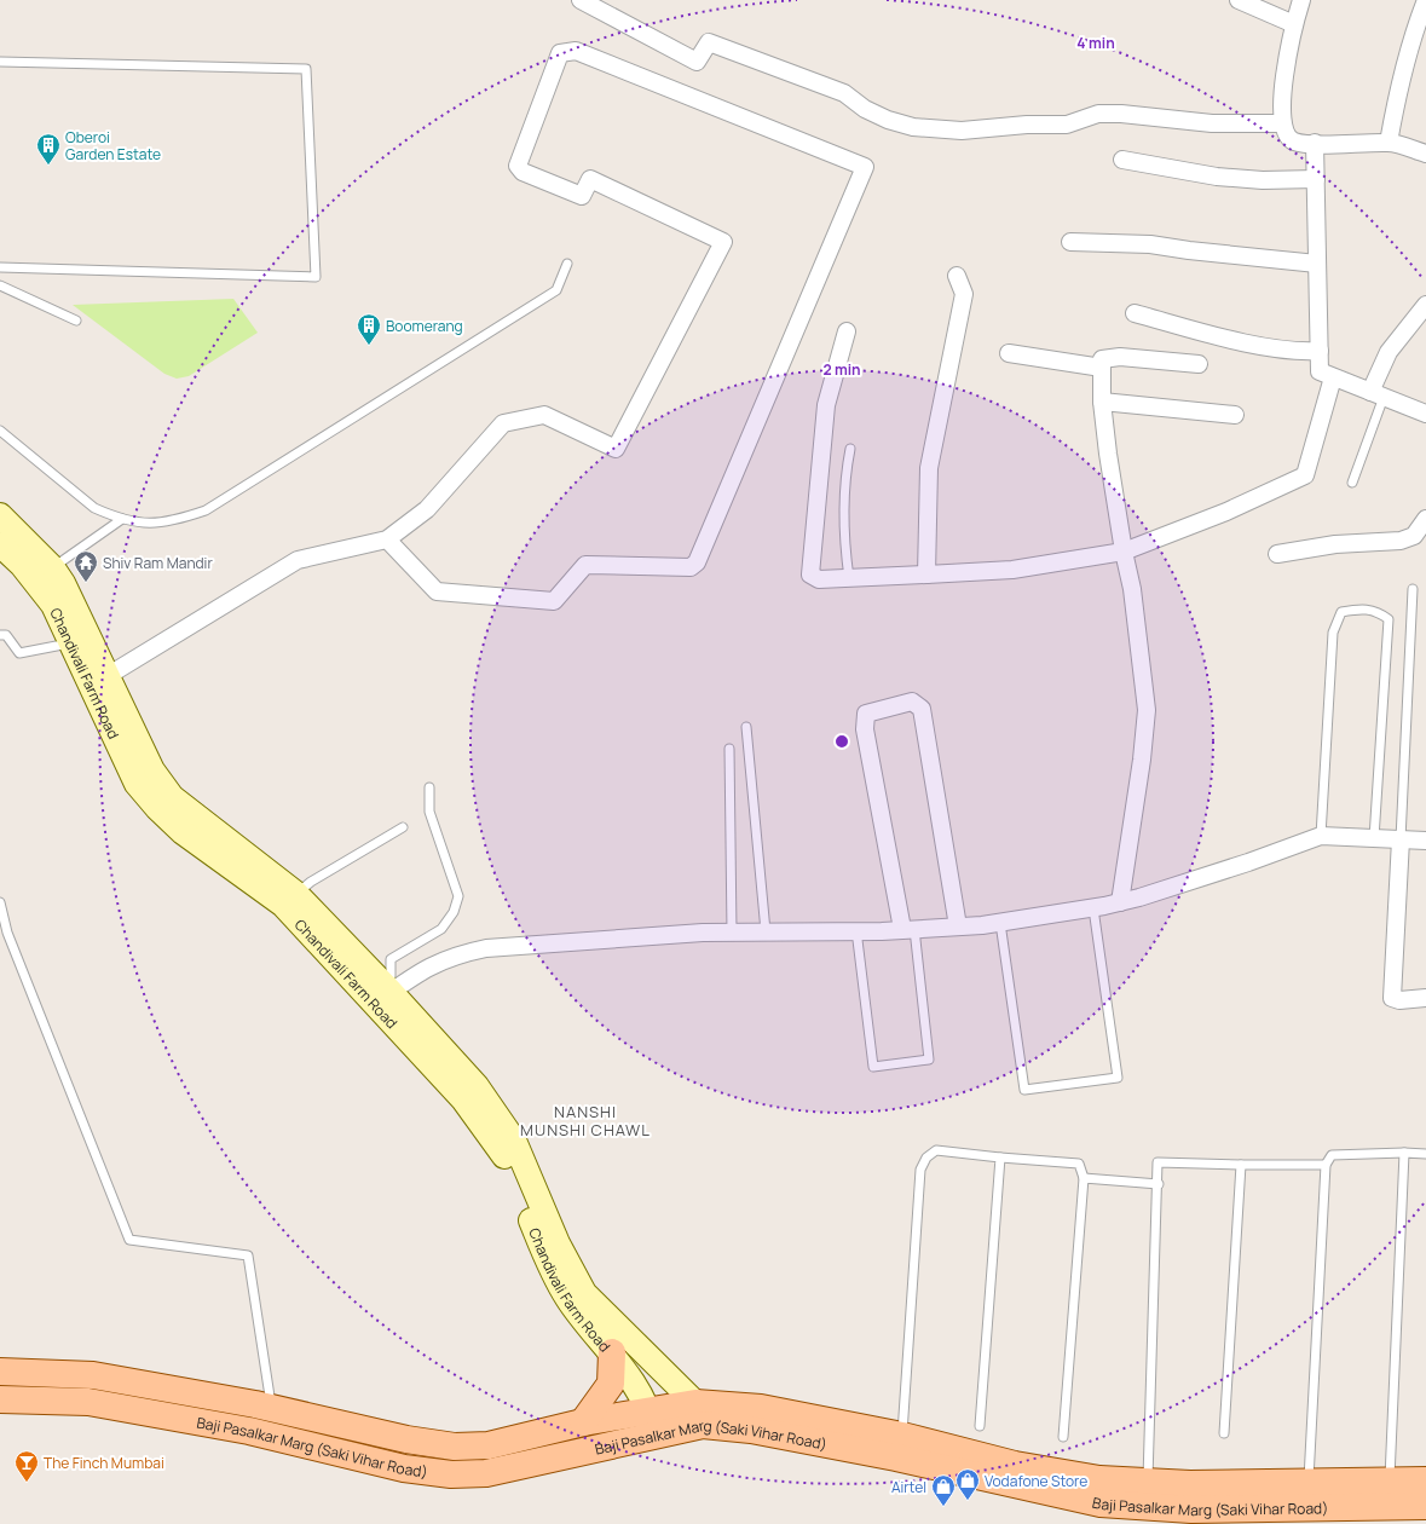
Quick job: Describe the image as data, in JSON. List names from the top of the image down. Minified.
{"streets":{"main road":["Baji Pasalkar Marg (Saki Vihar Road)"],"street":["Chandivali Farm Road"]},"crossings":[["Chandivali Farm Road","Baji Pasalkar Marg (Saki Vihar Road)"]],"districts":["NANSHI MUNSHI CHAWL"],"places":{"building":["Oberoi Garden Estate","Boomerang"],"temple":["Shiv Ram Mandir"],"bar":["The Finch Mumbai"],"shop":["Vodafone Store","Airtel"]},"rings":["4 min","2 min"]}
